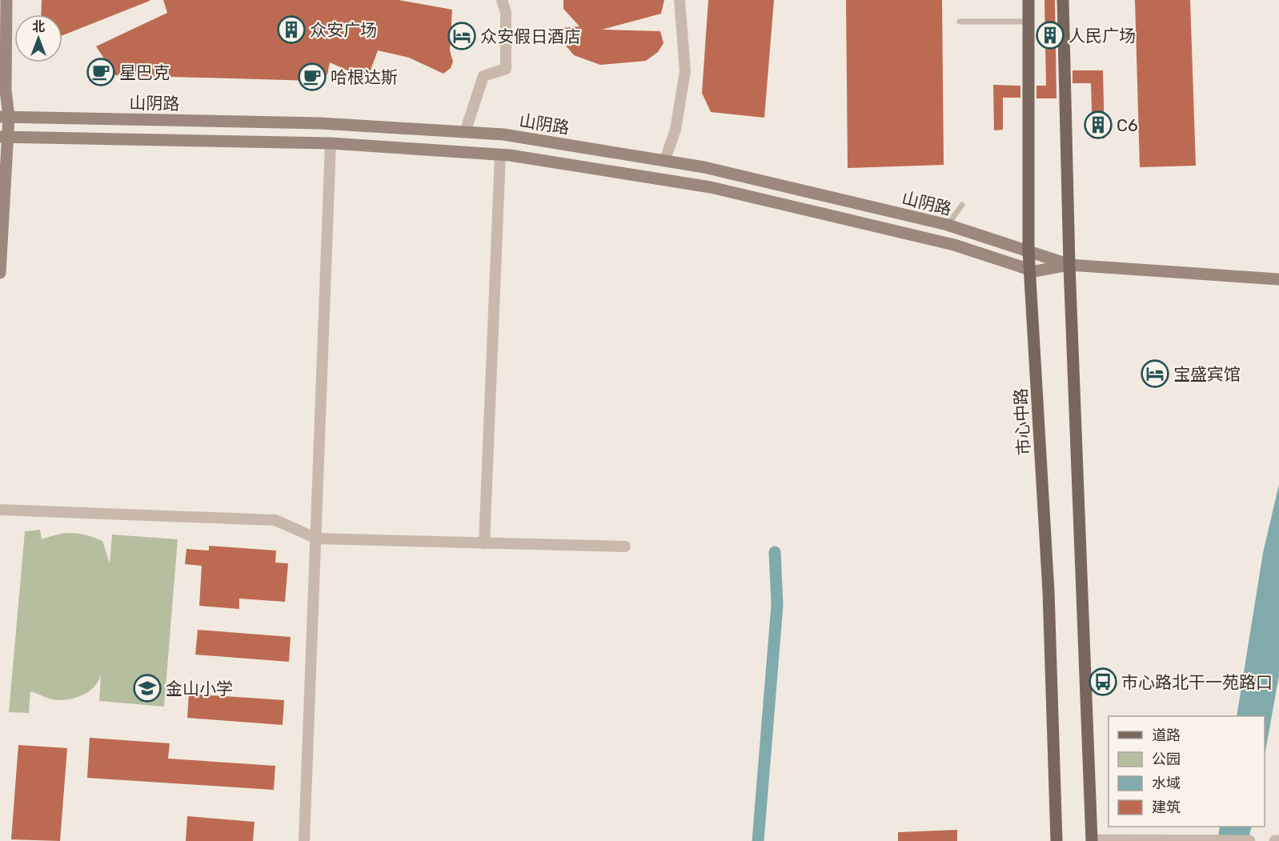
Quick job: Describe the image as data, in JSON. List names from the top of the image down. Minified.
{"streets":{"main road":["山阴路","市心中路"]},"crossings":[["山阴路","市心中路"]],"places":{"building":["众安广场","人民广场","C6"],"hotel":["众安假日酒店","宝盛宾馆"],"cafe":["星巴克","哈根达斯"],"bus stop":["市心路北干一苑路口"],"school or university":["金山小学"]},"legend":["道路","公园","水域","建筑"],"north":"top"}
